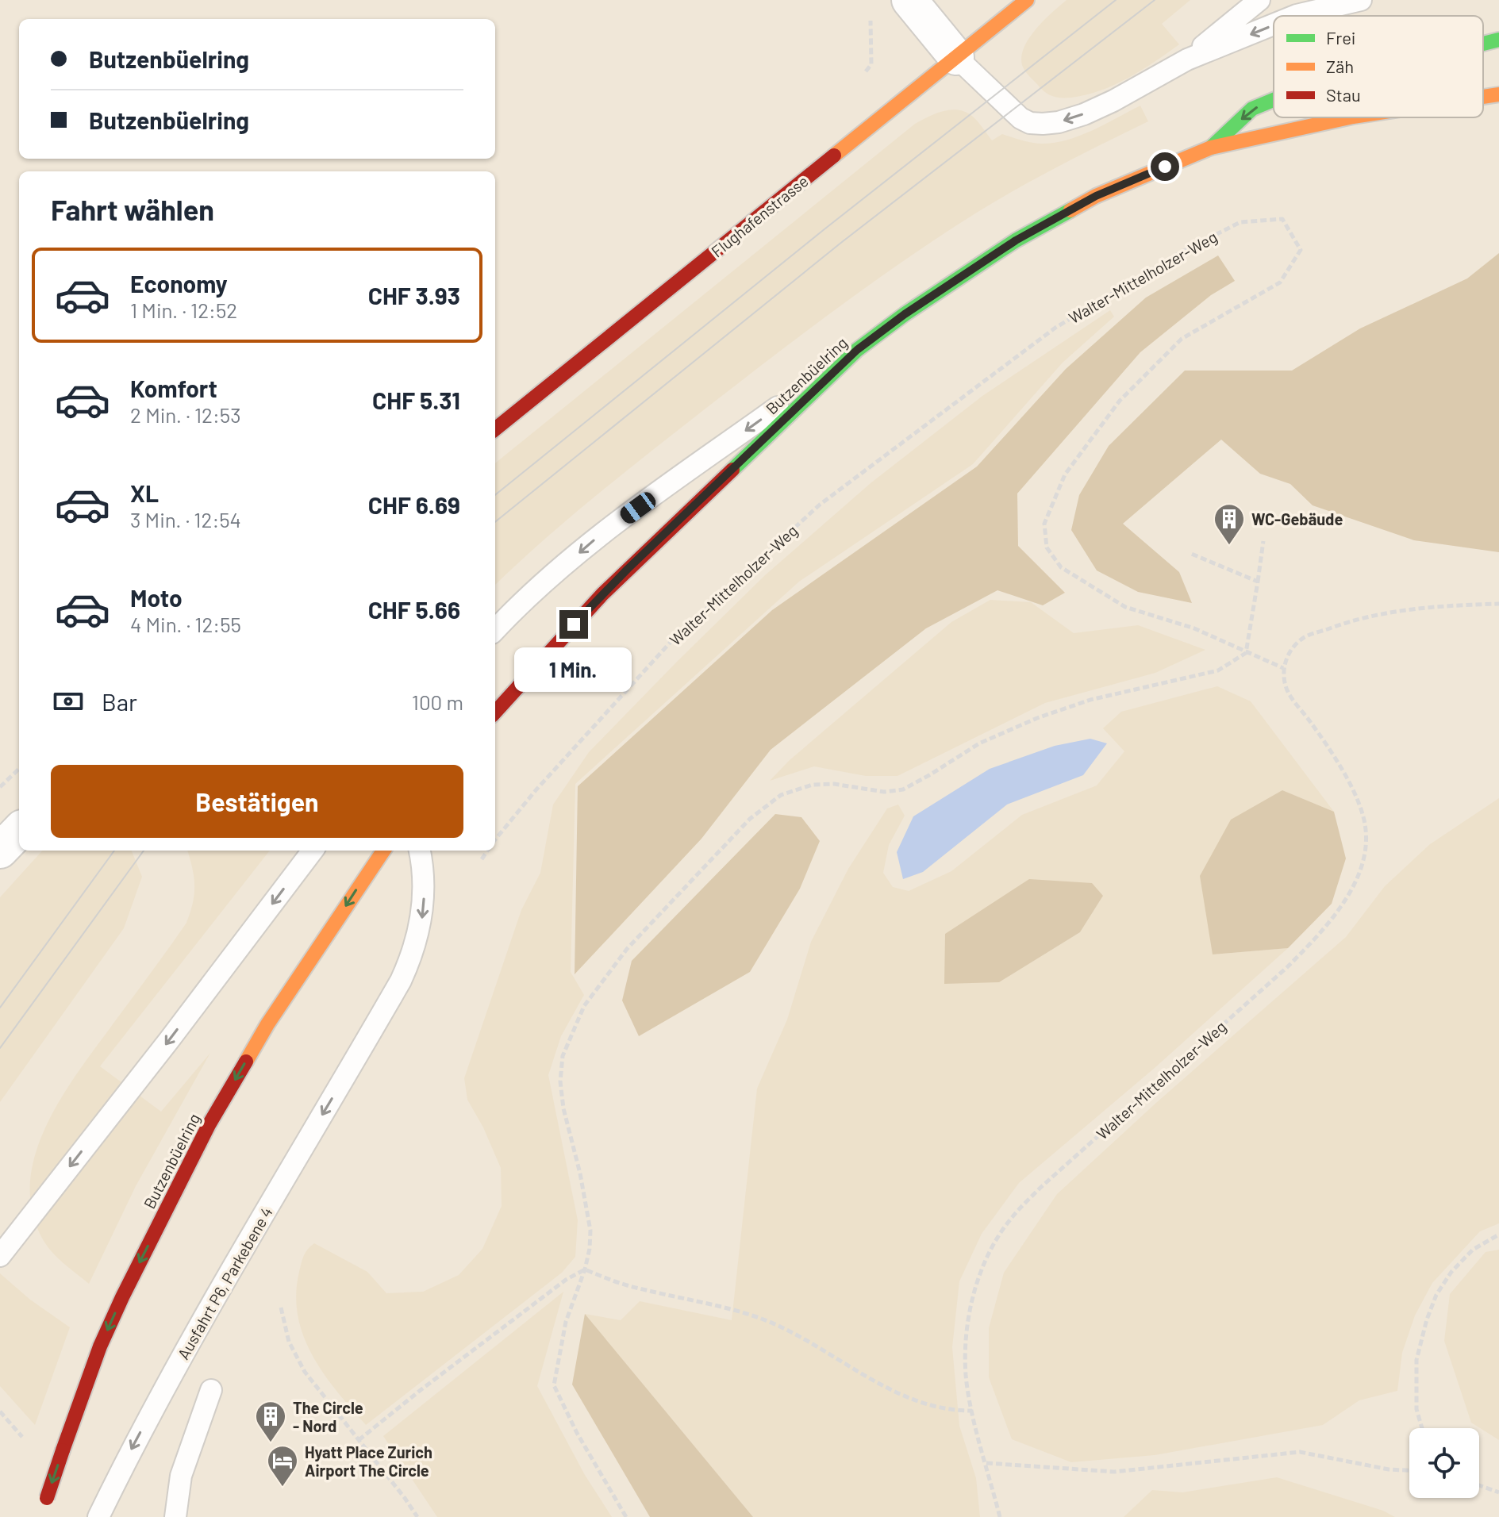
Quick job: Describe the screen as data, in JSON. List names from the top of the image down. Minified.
{"streets":{"main road":["Flughafenstrasse","Butzenbüelring"],"lane":["Ausfahrt P6, Parkebene 4"],"path":["Walter-Mittelholzer-Weg"]},"one_way":["Butzenbüelring"],"places":{"building":["WC-Gebäude","The Circle - Nord"],"hotel":["Hyatt Place Zurich Airport The Circle"]},"legend":["Frei","Zäh","Stau"],"page":{"banner":["Butzenbüelring","Butzenbüelring"],"heading":"Fahrt wählen","list":[{"name":"Economy","note":"1 Min. · 12:52","value":"CHF 3.93"},{"name":"Komfort","note":"2 Min. · 12:53","value":"CHF 5.31"},{"name":"XL","note":"3 Min. · 12:54","value":"CHF 6.69"},{"name":"Moto","note":"4 Min. · 12:55","value":"CHF 5.66"}],"bubble":"1 Min.","pay":["Bar","100 m"],"buttons":"Bestätigen"}}
